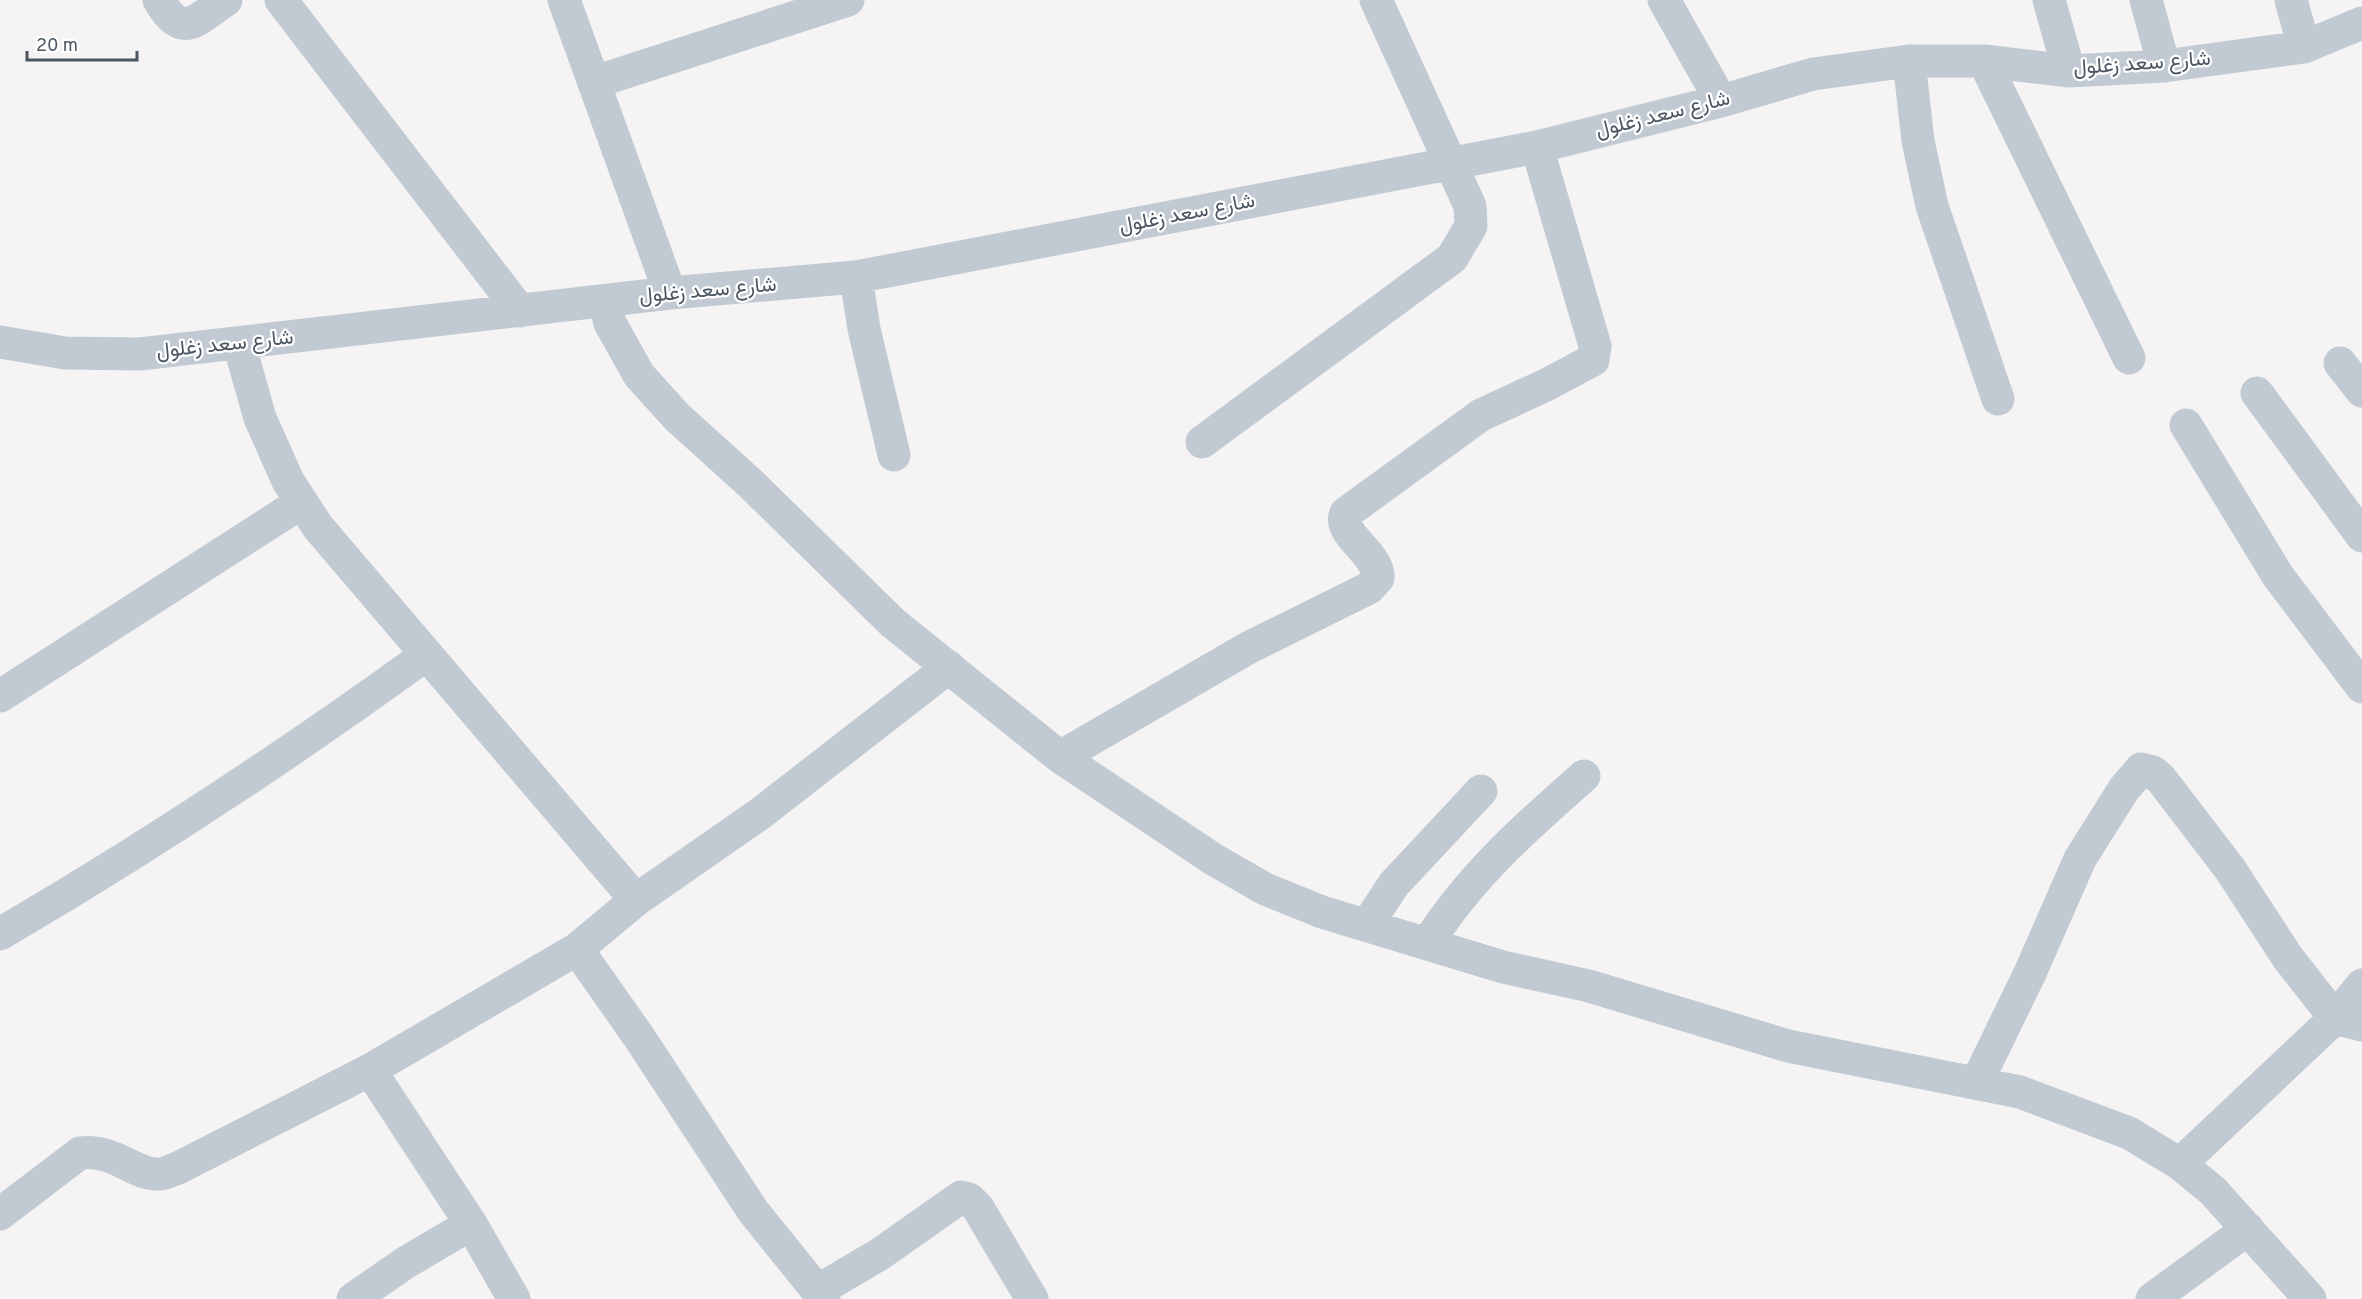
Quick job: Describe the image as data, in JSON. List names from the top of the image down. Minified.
{"streets":{"street":["شارع سعد زغلول"]},"scale_bar":"20 m"}
